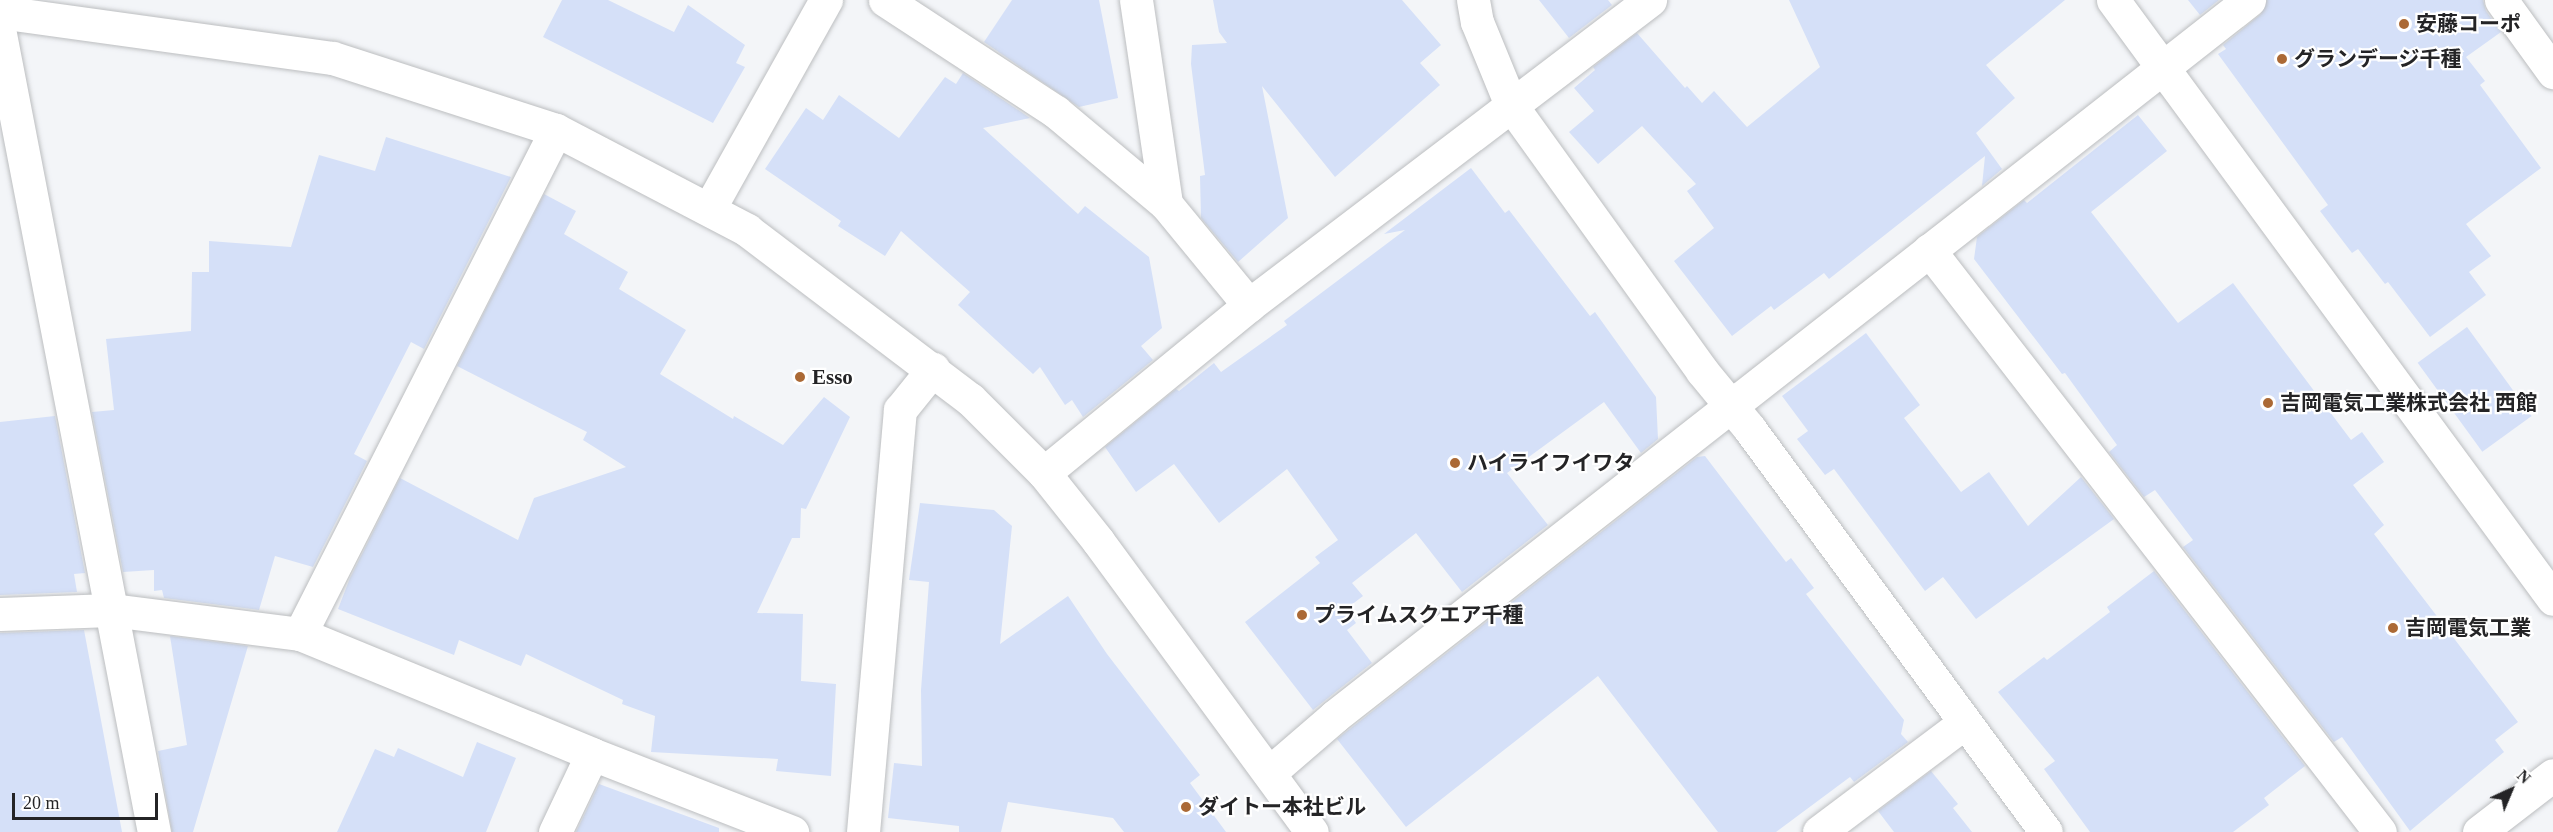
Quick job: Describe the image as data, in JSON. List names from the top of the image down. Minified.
{"places":["安藤コーポ","グランデージ千種","Esso","吉岡電気工業株式会社 西館","ハイライフイワタ","プライムスクエア千種","吉岡電気工業","ダイトー本社ビル"],"scale_bar":"20 m","north":"top right"}
